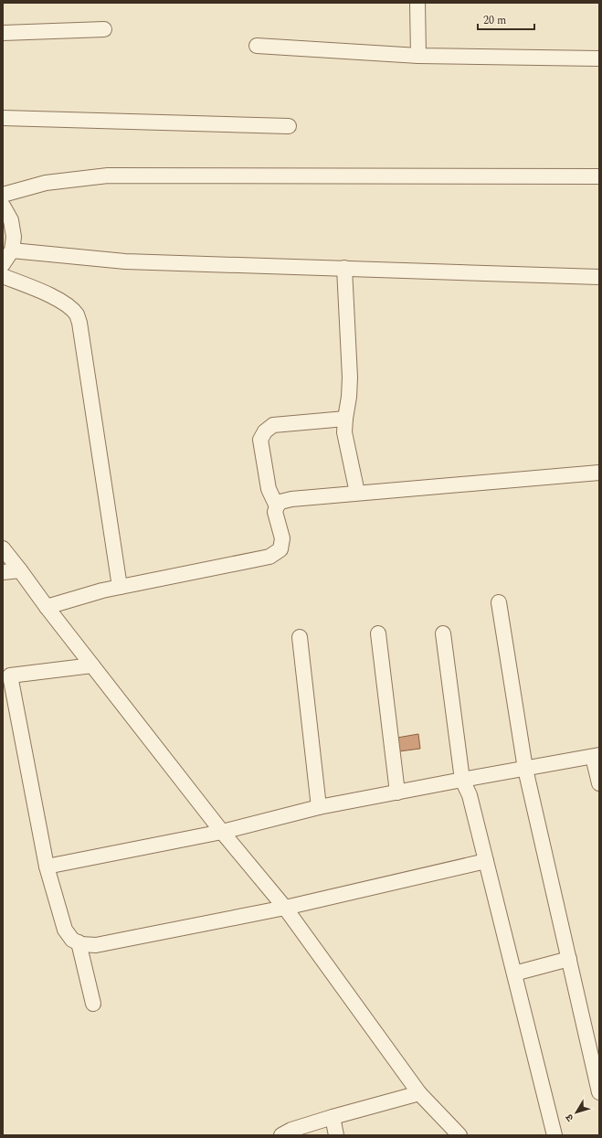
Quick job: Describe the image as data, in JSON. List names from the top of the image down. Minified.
{"scale_bar":"20 m","north":"bottom left"}
